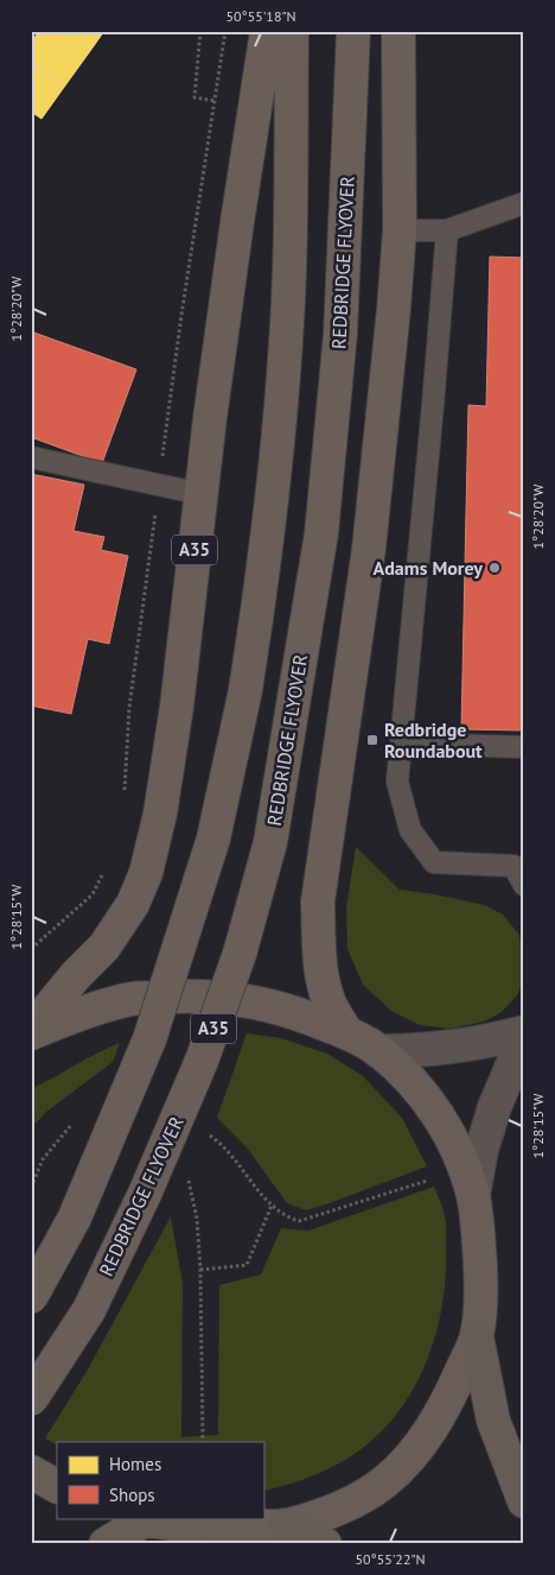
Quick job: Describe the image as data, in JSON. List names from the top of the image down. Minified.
{"streets":{"main road":["REDBRIDGE FLYOVER","A35"]},"places":{"other":["Adams Morey"],"transit":["Redbridge Roundabout"]},"legend":["Homes","Shops"],"coordinates":["50°55'18\"N","1°28'20\"W","1°28'15\"W","50°55'22\"N"]}
